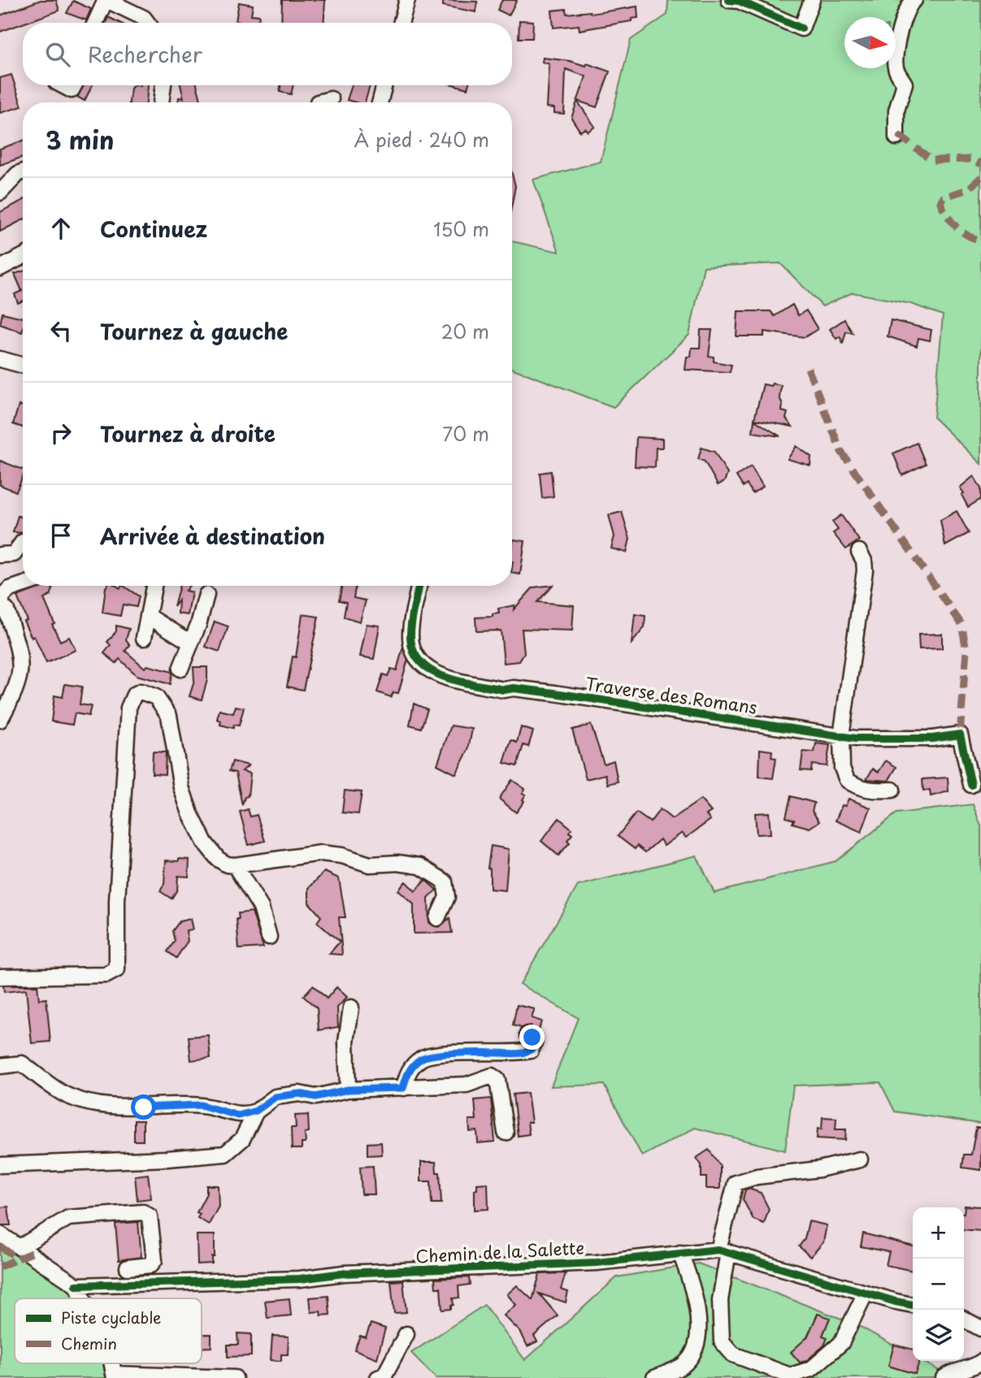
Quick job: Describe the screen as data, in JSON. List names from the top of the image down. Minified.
{"streets":{"street":["Traverse des Romans","Chemin de la Salette"]},"legend":["Piste cyclable","Chemin"],"north":"right","page":{"search":"Rechercher","heading":["3 min","À pied · 240 m"],"list":[["Continuez","150 m"],["Tournez à gauche","20 m"],["Tournez à droite","70 m"],"Arrivée à destination"],"map_buttons":["+","−"]}}
